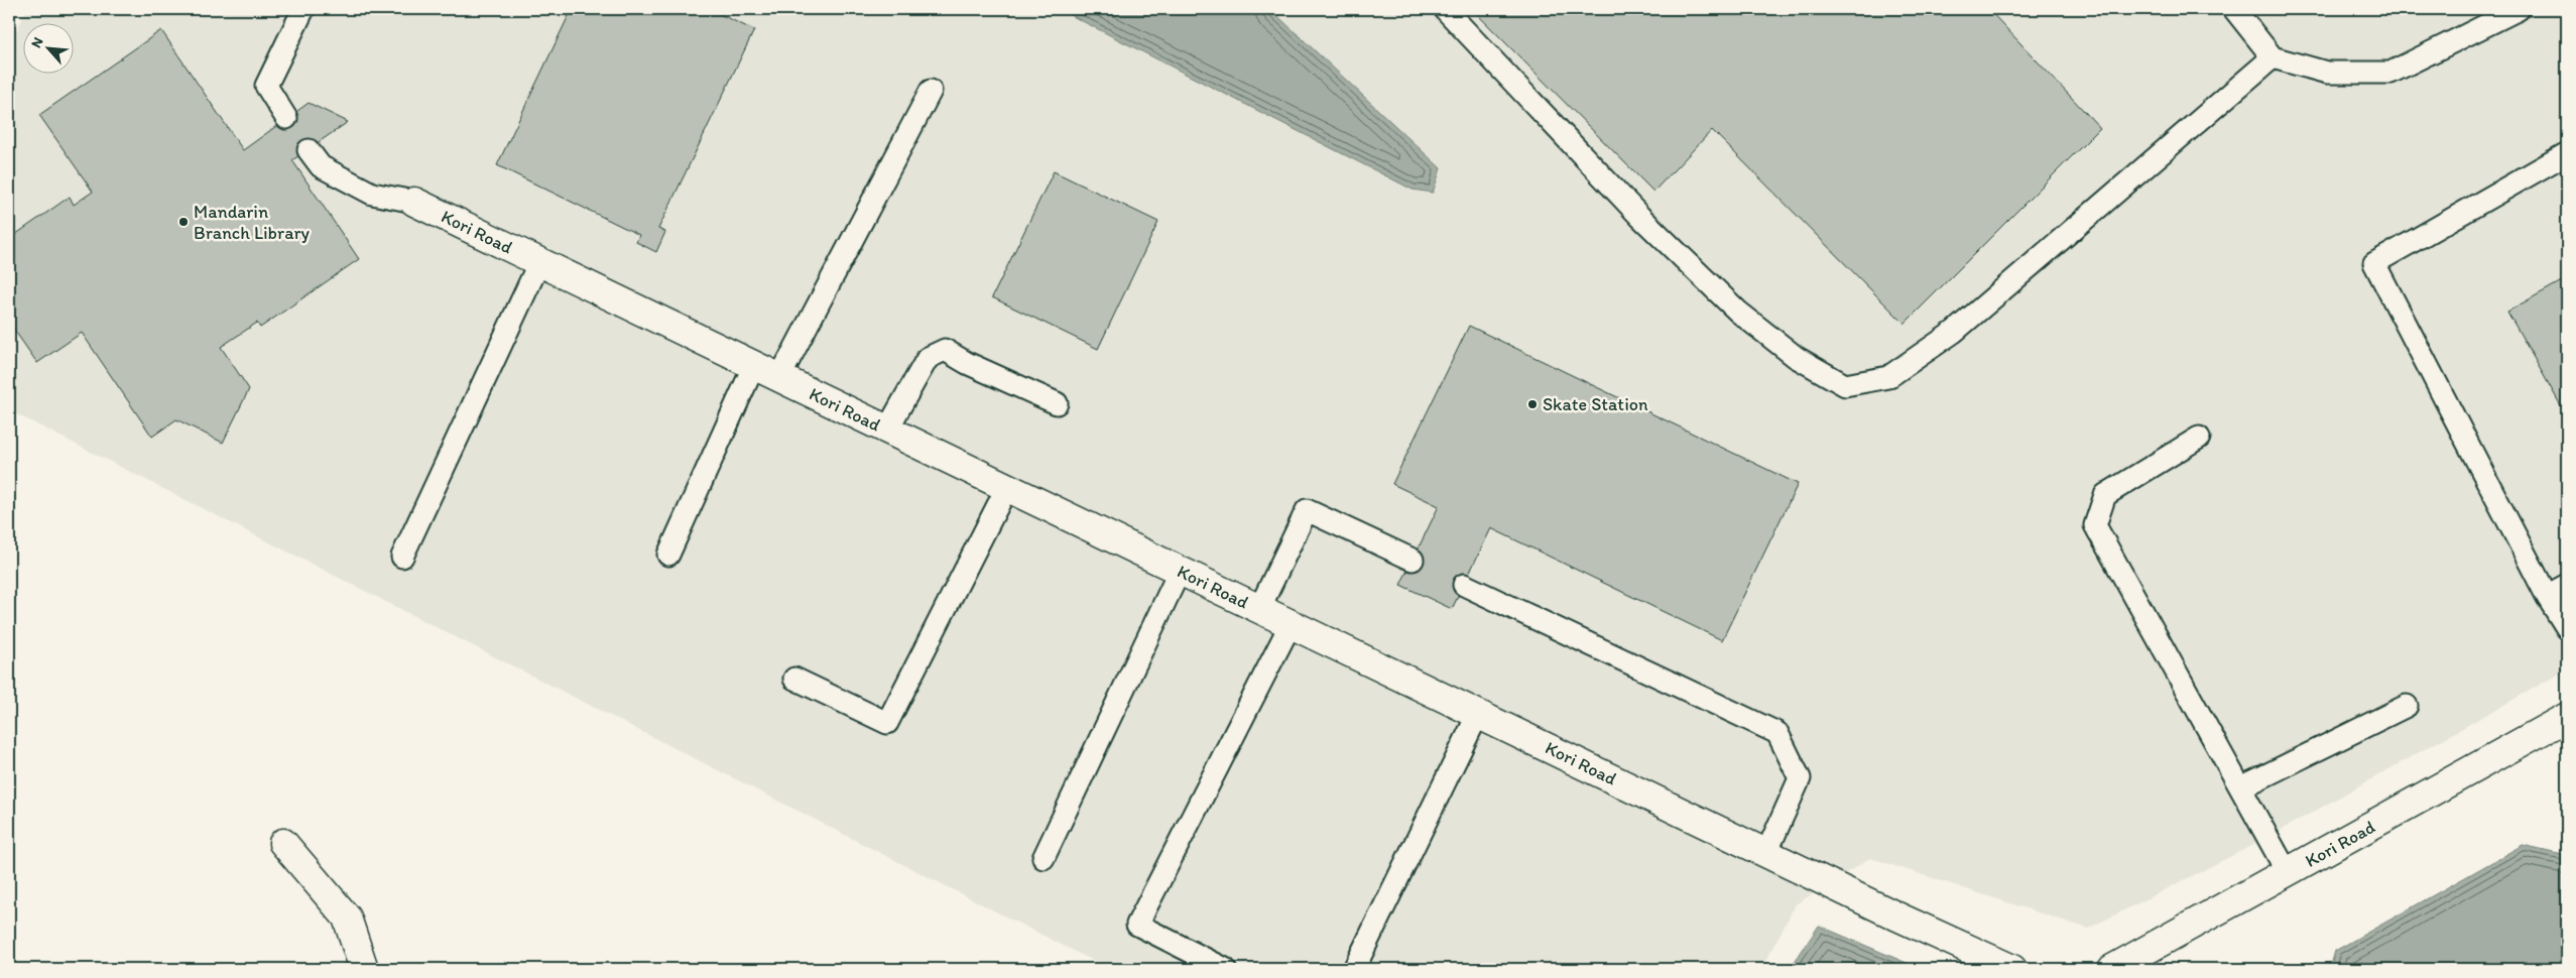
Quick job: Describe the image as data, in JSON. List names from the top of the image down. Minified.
{"streets":{"street":["Kori Road"]},"places":["Mandarin Branch Library","Skate Station"],"north":"top left"}
